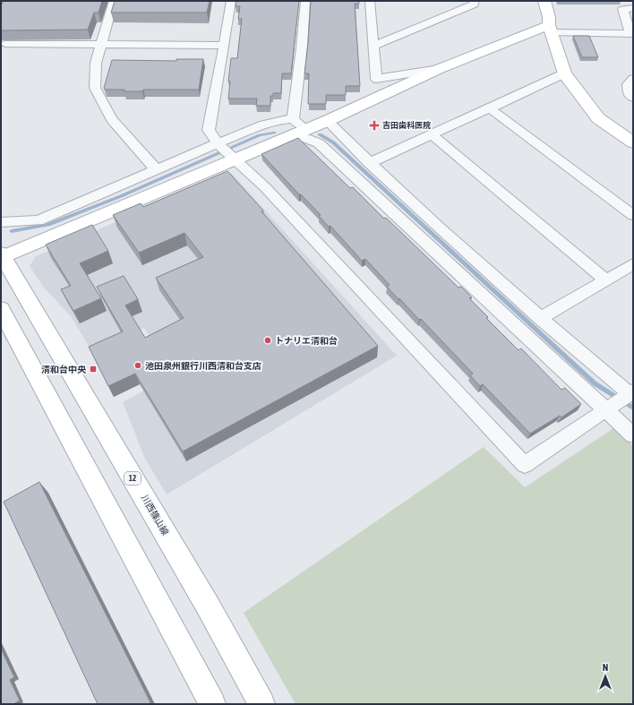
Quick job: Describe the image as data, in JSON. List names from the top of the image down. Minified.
{"streets":{"street":["12","川西篠山線"]},"places":{"health":["吉田歯科医院"],"other":["トナリエ清和台","池田泉州銀行川西清和台支店"],"transit":["清和台中央"]},"north":"top"}
